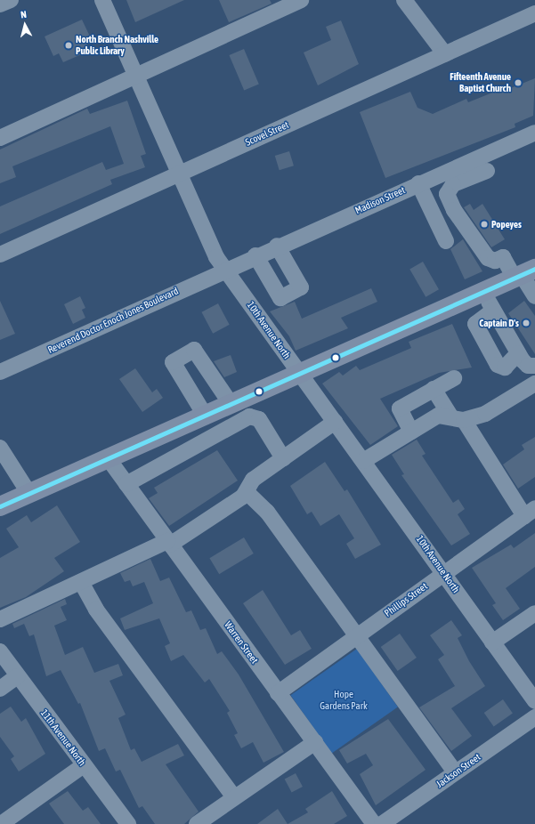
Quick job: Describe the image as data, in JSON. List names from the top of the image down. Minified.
{"streets":{"street":["Scovel Street","Madison Street","Reverend Doctor Enoch Jones Boulevard","10th Avenue North","Phillips Street","Warren Street","11th Avenue North","Jackson Street"]},"crossings":[["Scovel Street","10th Avenue North"],["Madison Street","Reverend Doctor Enoch Jones Boulevard"],["Madison Street","10th Avenue North"],["Reverend Doctor Enoch Jones Boulevard","10th Avenue North"],["10th Avenue North","Phillips Street"],["Phillips Street","Warren Street"]],"parks":["Hope Gardens Park"],"places":["North Branch Nashville Public Library","Fifteenth Avenue Baptist Church","Popeyes","Captain D's"],"north":"top"}
